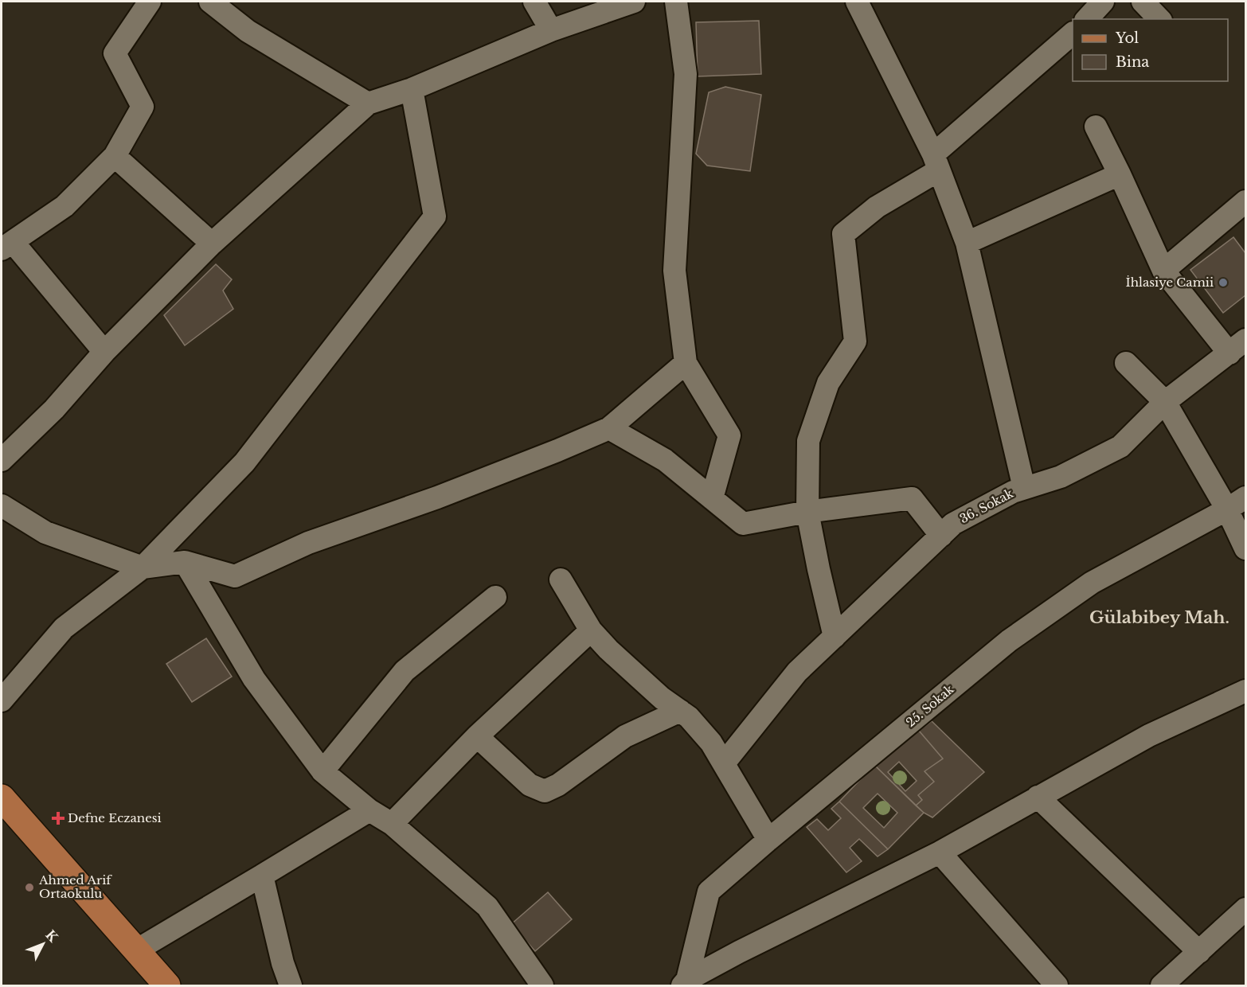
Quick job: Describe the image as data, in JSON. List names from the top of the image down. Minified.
{"streets":{"street":["36. Sokak","25. Sokak"]},"districts":["Gülabibey Mah."],"places":{"other":["İhlasiye Camii","Ahmed Arif Ortaokulu"],"health":["Defne Eczanesi"]},"legend":["Yol","Bina"],"north":"top right"}
